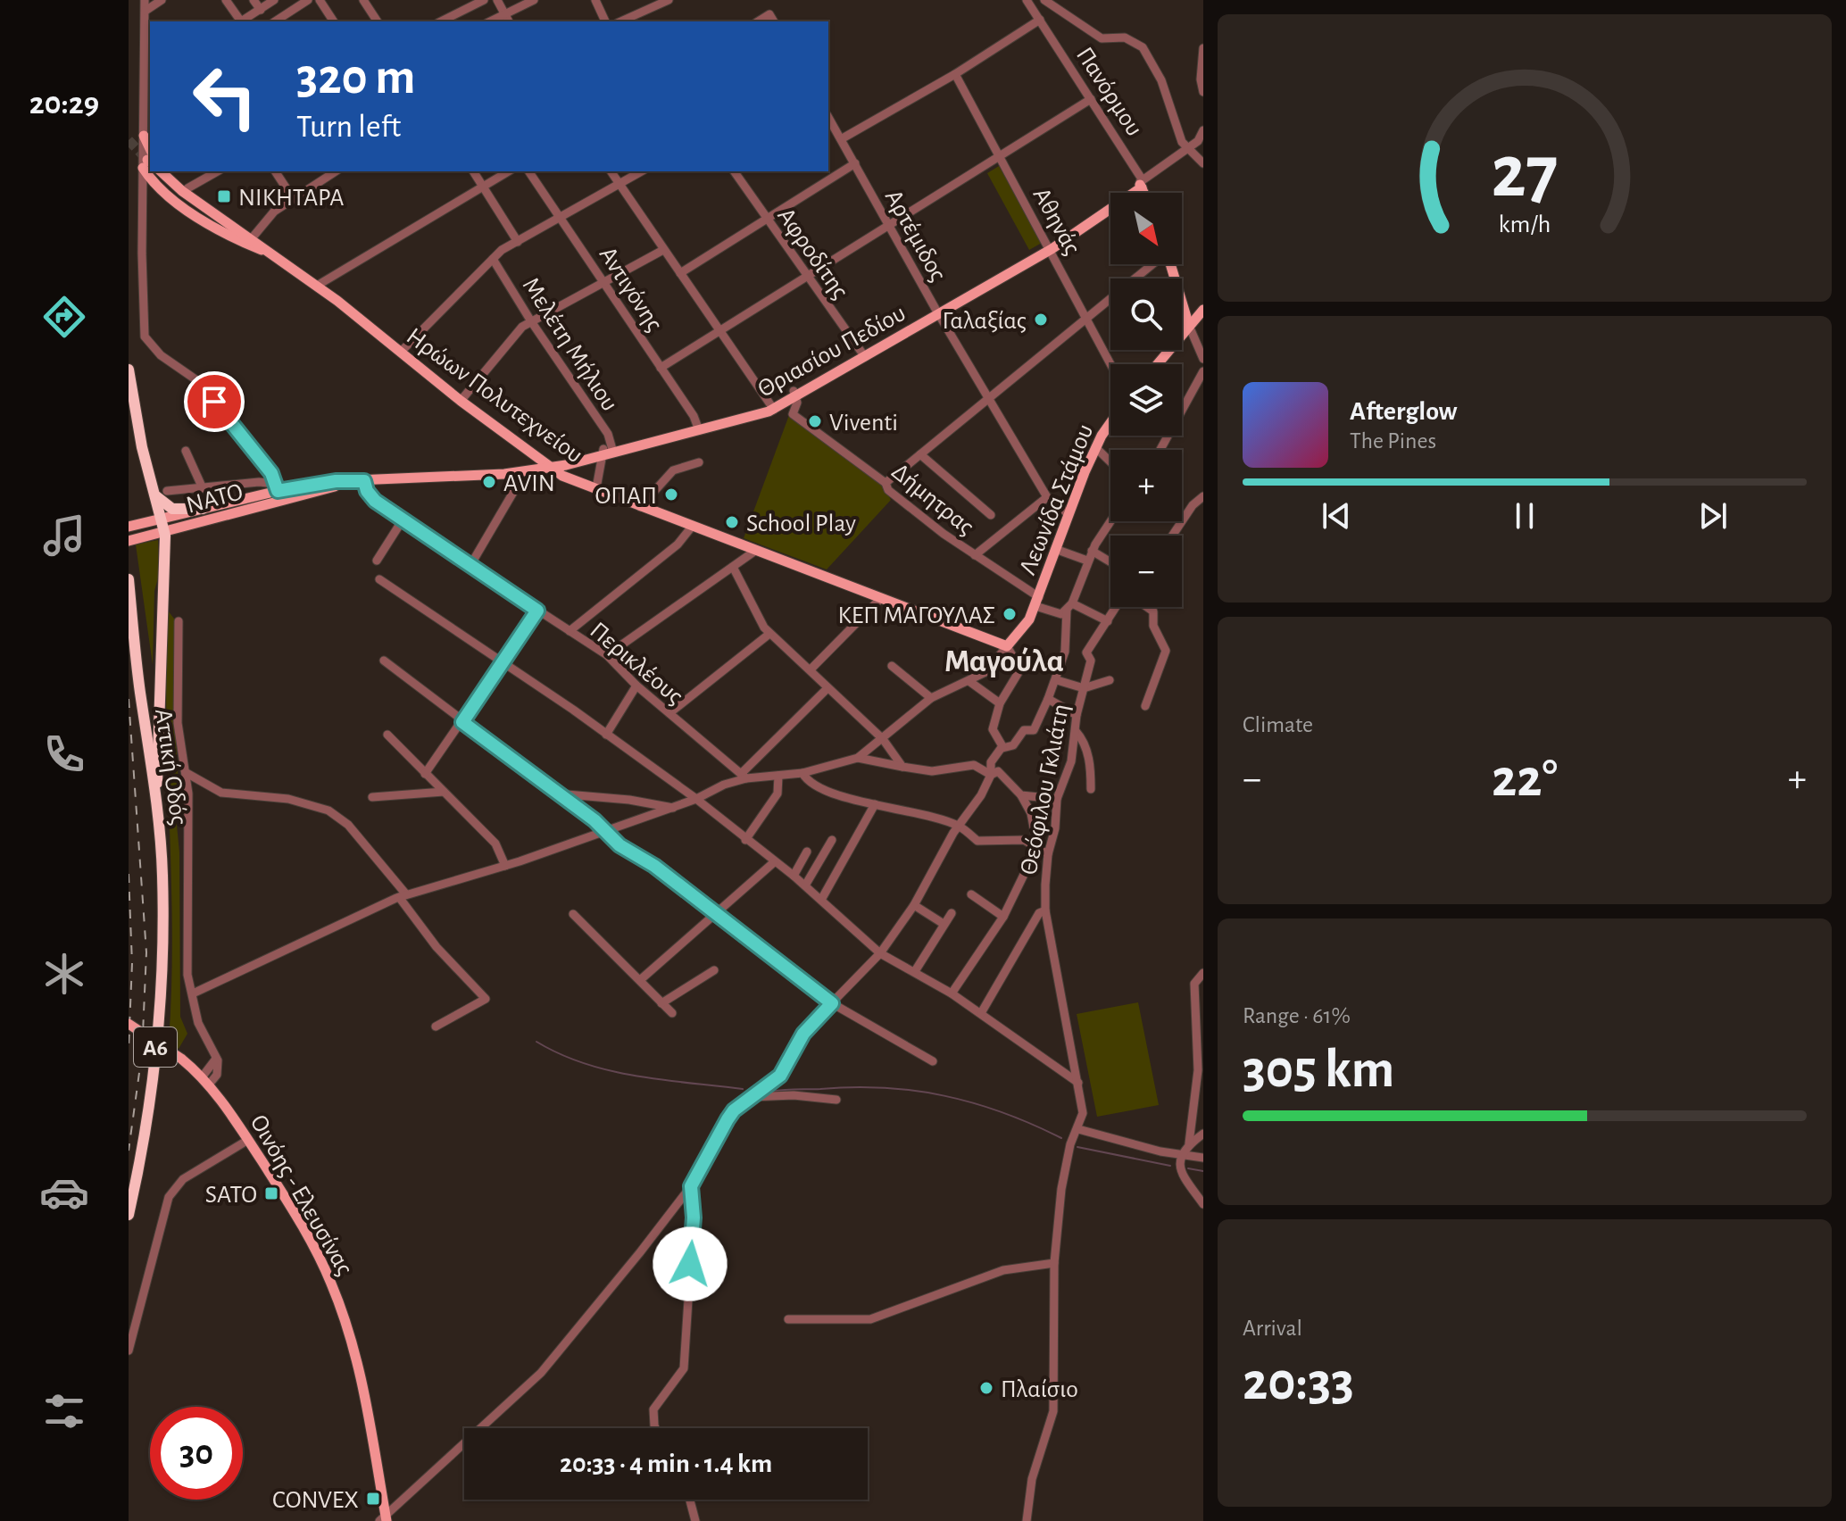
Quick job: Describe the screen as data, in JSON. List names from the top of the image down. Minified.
{"streets":{"highway":["Αττική Οδός","Α6"],"main road":["Πανόρμου","Θριασίου Πεδίου","Ηρώων Πολυτεχνείου","ΝΑΤΟ","Λεωνίδα Στάμου","Οινόης - Ελευσίνας"],"street":["Αθηνάς","Αρτέμιδος","Αφροδίτης","Αντιγόνης","Μελέτη Μήλιου","Δήμητρας","Περικλέους","Θεόφιλου Γκλιάτη"]},"crossings":[["Πανόρμου","Θριασίου Πεδίου"],["Αθηνάς","Θριασίου Πεδίου"],["Αρτέμιδος","Θριασίου Πεδίου"],["Αρτέμιδος","Λεωνίδα Στάμου"],["Αφροδίτης","Θριασίου Πεδίου"],["Αντιγόνης","Θριασίου Πεδίου"],["Μελέτη Μήλιου","Θριασίου Πεδίου"],["Θριασίου Πεδίου","Ηρώων Πολυτεχνείου"],["Θριασίου Πεδίου","ΝΑΤΟ"],["Θριασίου Πεδίου","Δήμητρας"],["Θριασίου Πεδίου","Περικλέους"],["Ηρώων Πολυτεχνείου","Λεωνίδα Στάμου"],["Δήμητρας","Λεωνίδα Στάμου"]],"districts":["Μαγούλα"],"places":{"transit":["ΝΙΚΗΤΑΡΑ","SATO","CONVEX"],"other":["Γαλαξίας","Viventi","AVIN","ΟΠΑΠ","School Play","ΚΕΠ ΜΑΓΟΥΛΑΣ","Πλαίσιο"]},"north":"bottom right","page":{"tabs":"20:29","turn":["320 m","Turn left"],"map_buttons":["+","−"],"song":["Afterglow","The Pines"],"tile":["Climate",["Range · 61%","305 km"],["Arrival","20:33"]],"heat":["−","22°","+"],"limit":"30","trip":"20:33 · 4 min · 1.4 km","gauge":["27","km/h"]}}
